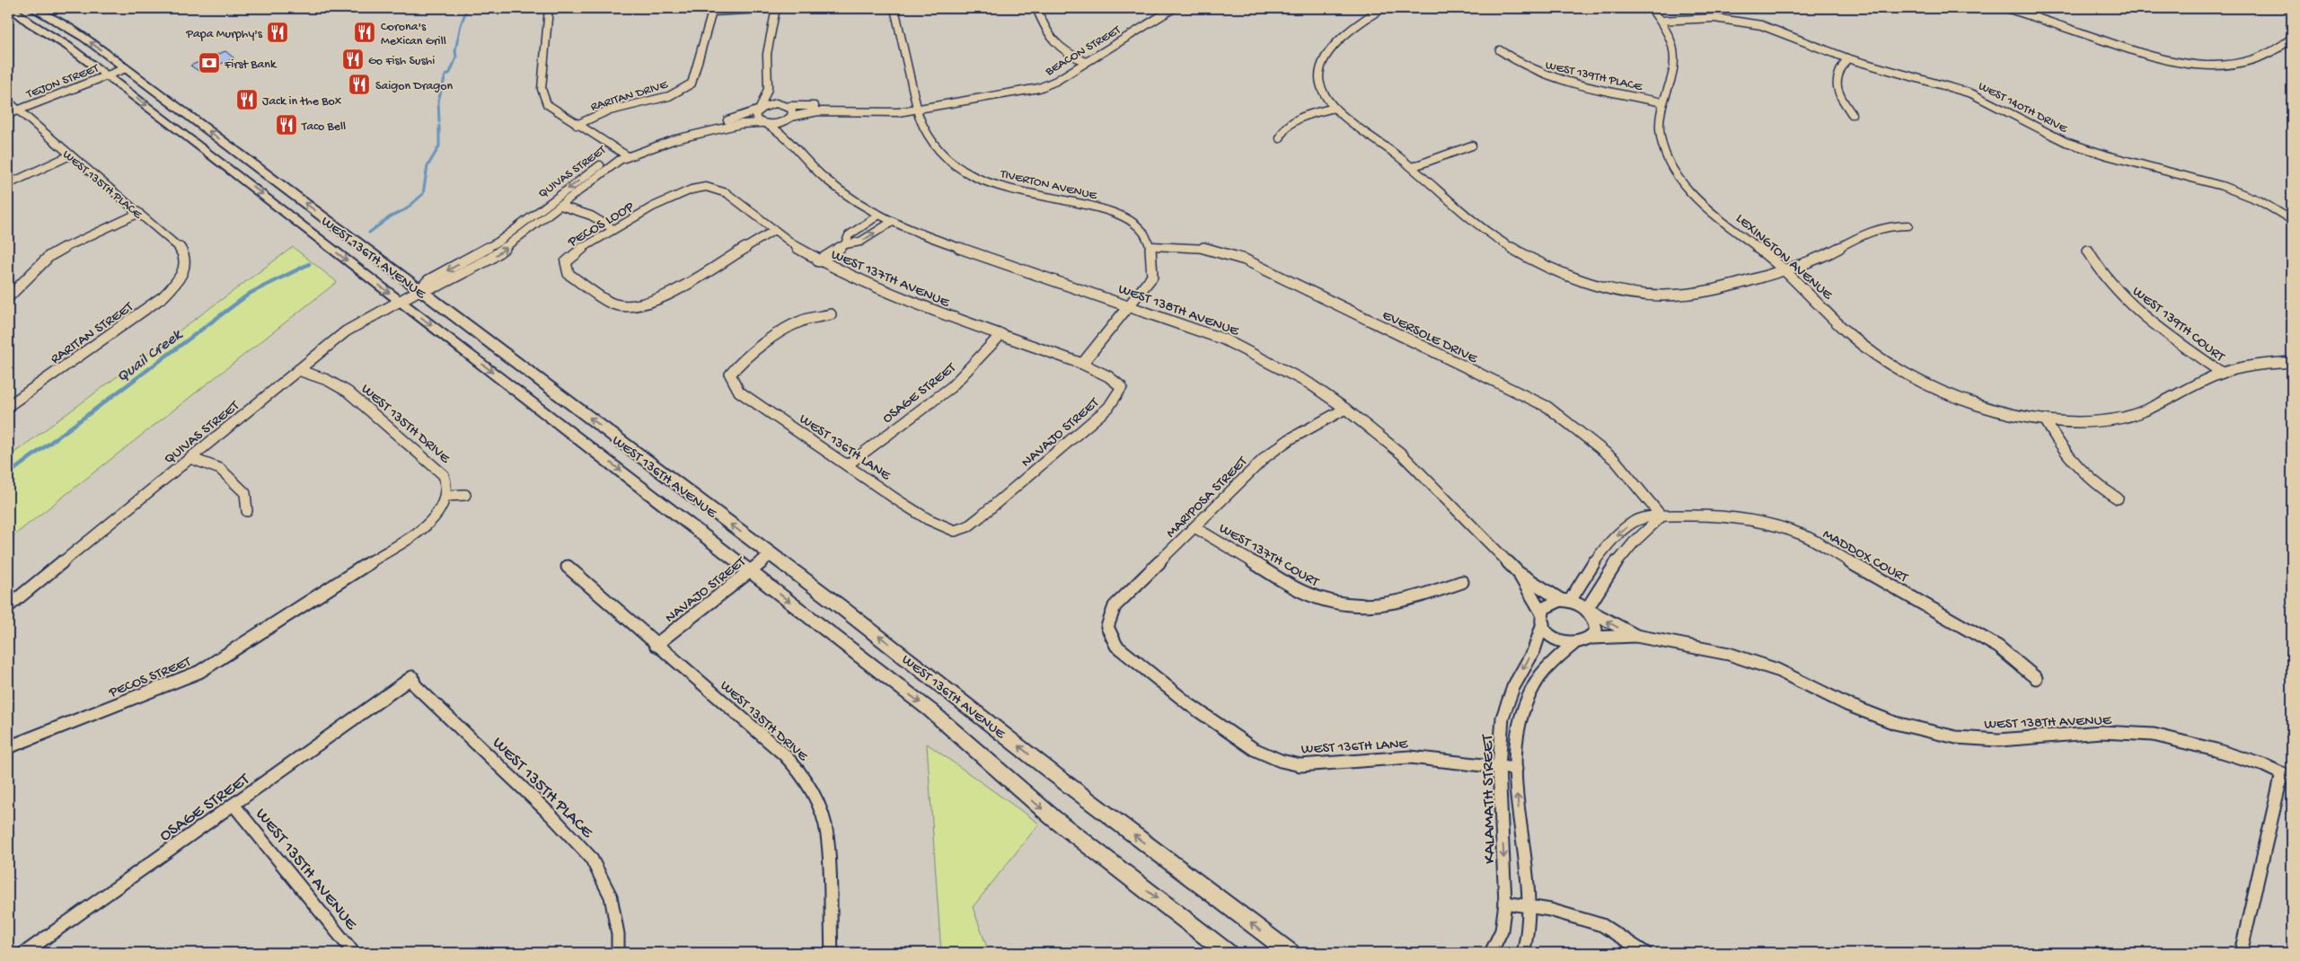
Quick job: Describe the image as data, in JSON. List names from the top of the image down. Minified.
{"streets":{"main road":["WEST 136TH AVENUE"],"street":["BEACON STREET","WEST 139TH PLACE","TEJON STREET","RARITAN DRIVE","WEST 140TH DRIVE","QUIVAS STREET","WEST 135TH PLACE","TIVERTON AVENUE","PECOS LOOP","LEXINGTON AVENUE","WEST 137TH AVENUE","WEST 138TH AVENUE","WEST 139TH COURT","RARITAN STREET","EVERSOLE DRIVE","OSAGE STREET","WEST 135TH DRIVE","NAVAJO STREET","WEST 136TH LANE","MARIPOSA STREET","WEST 137TH COURT","MADDOX COURT","PECOS STREET","KALAMATH STREET","WEST 135TH AVENUE"]},"crossings":[["BEACON STREET","QUIVAS STREET"],["BEACON STREET","TIVERTON AVENUE"],["WEST 139TH PLACE","LEXINGTON AVENUE"],["TEJON STREET","WEST 135TH PLACE"],["TEJON STREET","WEST 136TH AVENUE"],["WEST 140TH DRIVE","LEXINGTON AVENUE"],["QUIVAS STREET","WEST 136TH AVENUE"],["QUIVAS STREET","WEST 138TH AVENUE"],["QUIVAS STREET","WEST 135TH DRIVE"],["WEST 135TH PLACE","RARITAN STREET"],["WEST 135TH PLACE","OSAGE STREET"],["TIVERTON AVENUE","EVERSOLE DRIVE"],["PECOS LOOP","WEST 137TH AVENUE"],["LEXINGTON AVENUE","WEST 139TH COURT"],["WEST 136TH AVENUE","NAVAJO STREET"],["WEST 137TH AVENUE","OSAGE STREET"],["WEST 137TH AVENUE","NAVAJO STREET"],["WEST 138TH AVENUE","MARIPOSA STREET"],["WEST 138TH AVENUE","MADDOX COURT"],["WEST 138TH AVENUE","KALAMATH STREET"],["EVERSOLE DRIVE","MADDOX COURT"],["OSAGE STREET","WEST 136TH LANE"],["OSAGE STREET","WEST 135TH AVENUE"],["WEST 135TH DRIVE","NAVAJO STREET"],["WEST 135TH DRIVE","PECOS STREET"],["NAVAJO STREET","WEST 136TH LANE"],["WEST 136TH LANE","MARIPOSA STREET"],["WEST 136TH LANE","KALAMATH STREET"],["MARIPOSA STREET","WEST 137TH COURT"],["MADDOX COURT","KALAMATH STREET"]],"water":["Quail Creek"],"places":{"restaurant":["Papa Murphy's","Corona's Mexican Grill","Go Fish Sushi","Saigon Dragon","Jack in the Box","Taco Bell"],"bank":["First Bank"]}}
